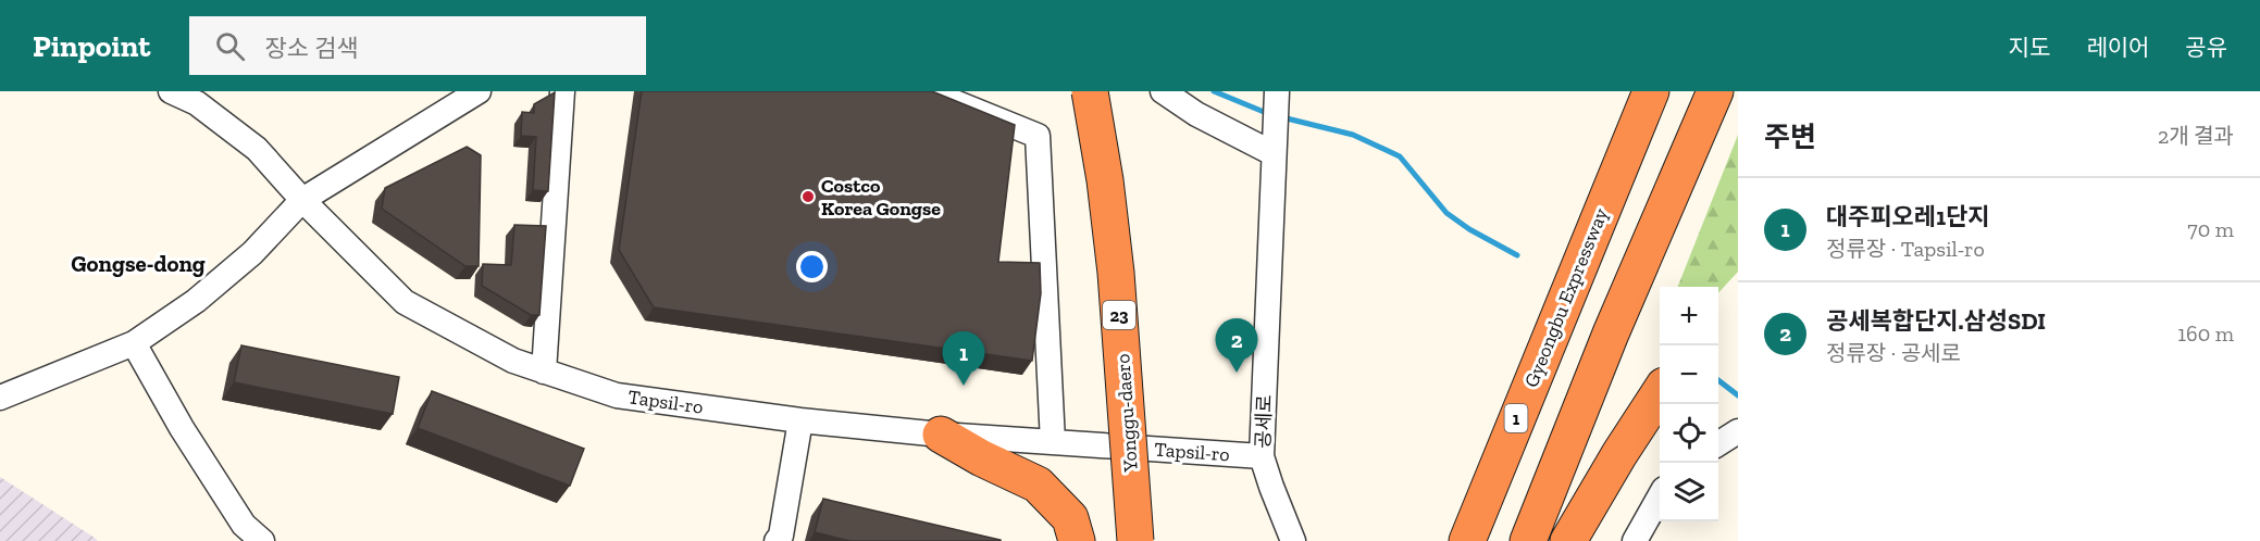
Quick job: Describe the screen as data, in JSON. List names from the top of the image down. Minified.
{"streets":{"highway":["Gyeongbu Expressway","23","Yonggu-daero","1"],"street":["Tapsil-ro","공세로"]},"crossings":[["Tapsil-ro","공세로"]],"districts":["Gongse-dong"],"places":["Costco Korea Gongse"],"page":{"header":"Pinpoint","search":"장소 검색","nav":["지도","레이어","공유"],"heading":["주변","2개 결과"],"list":[{"mark":"1","name":"대주피오레1단지","note":"정류장 · Tapsil-ro","value":"70 m"},{"mark":"2","name":"공세복합단지.삼성SDI","note":"정류장 · 공세로","value":"160 m"}],"map_buttons":["+","−"],"pins":["2","1"]}}
